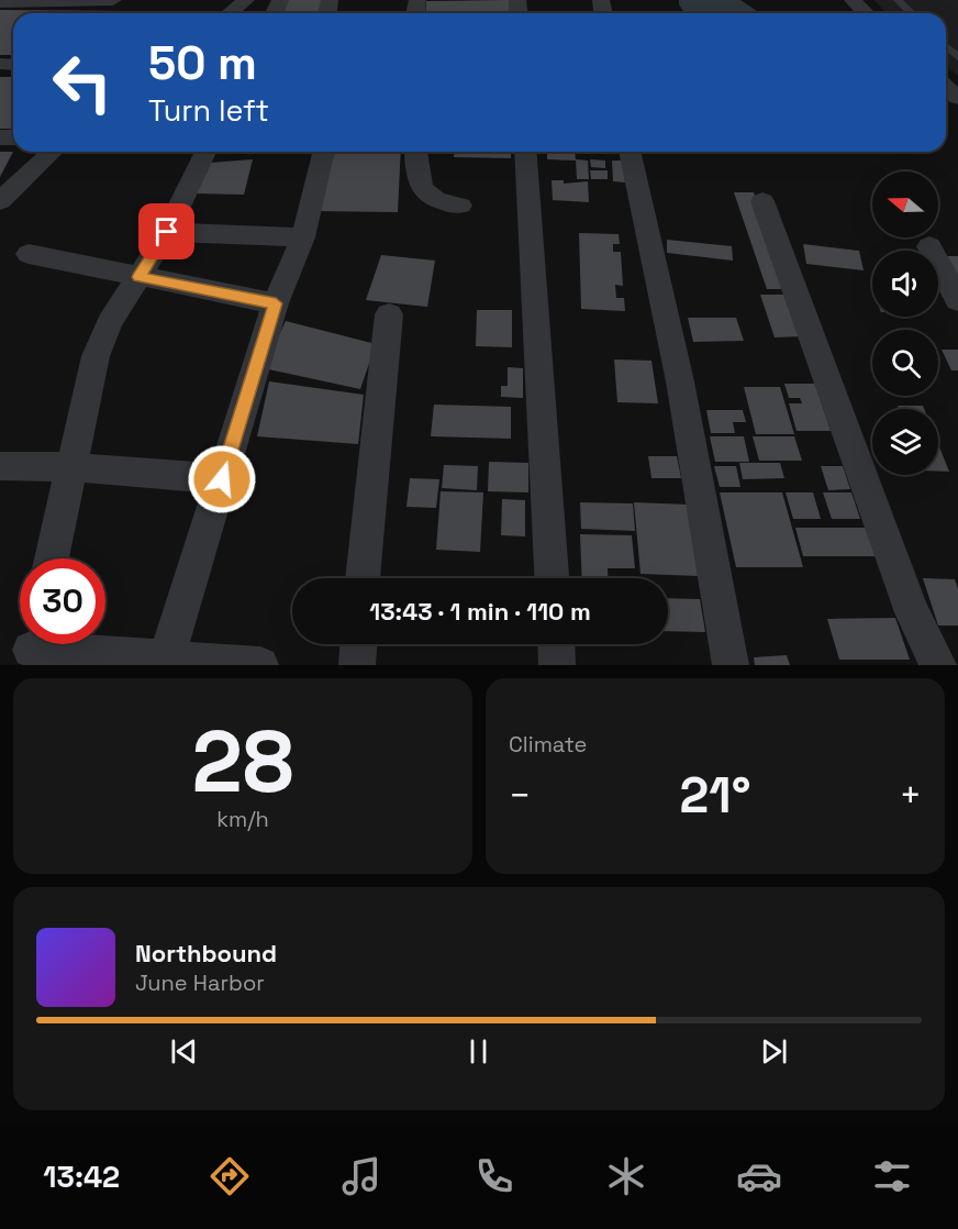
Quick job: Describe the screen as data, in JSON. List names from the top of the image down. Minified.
{"north":"left","page":{"turn":["50 m","Turn left"],"limit":"30","trip":"13:43 · 1 min · 110 m","tile":[["28","km/h"],"Climate"],"heat":["−","21°","+"],"song":["Northbound","June Harbor"],"tabs":"13:42"}}
